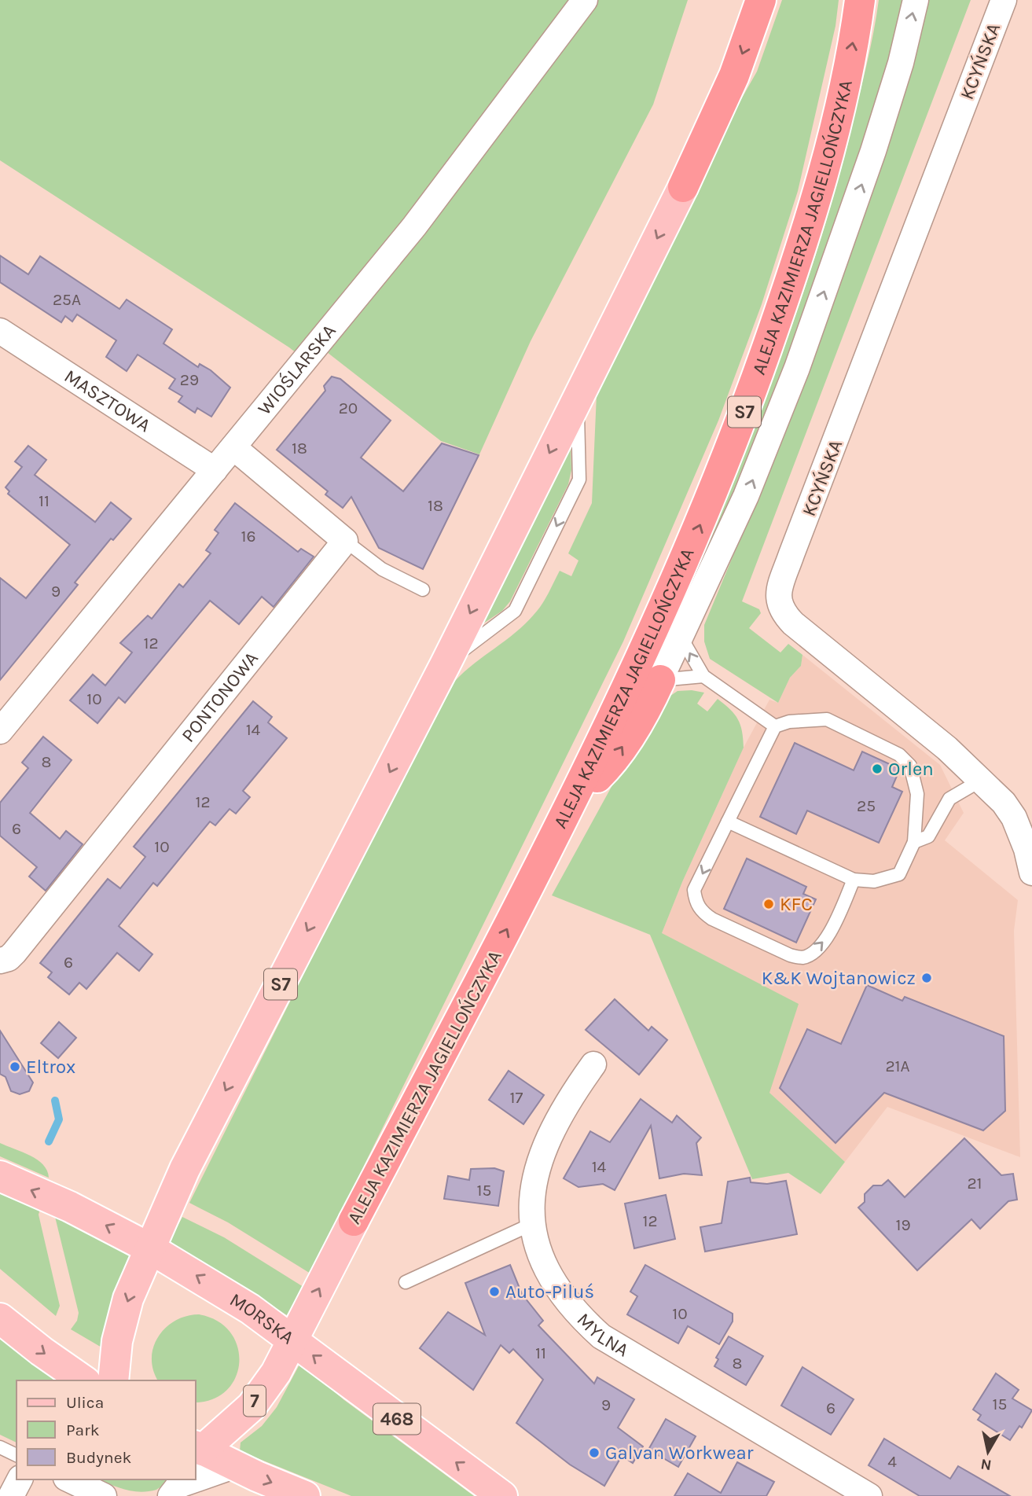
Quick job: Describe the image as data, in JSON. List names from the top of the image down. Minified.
{"streets":{"highway":["ALEJA KAZIMIERZA JAGIELLOŃCZYKA","S7"],"main road":["MORSKA","7","468"],"street":["KCYŃSKA","WIOŚLARSKA","MASZTOWA","PONTONOWA","MYLNA"]},"crossings":[["ALEJA KAZIMIERZA JAGIELLOŃCZYKA","MORSKA"],["ALEJA KAZIMIERZA JAGIELLOŃCZYKA","7"],["WIOŚLARSKA","MASZTOWA"],["S7","MORSKA"],["MORSKA","7"]],"one_way":["ALEJA KAZIMIERZA JAGIELLOŃCZYKA"],"places":["Orlen","KFC","K&K Wojtanowicz","Eltrox","Auto-Piluś","Galvan Workwear"],"house_numbers":["25A","29","20","18","11","18","16","9","12","10","14","8","12","25","6","10","6","21A","17","14","21","15","12","19","10","11","8","15","9","6","4"],"legend":["Ulica","Park","Budynek"],"north":"bottom"}
